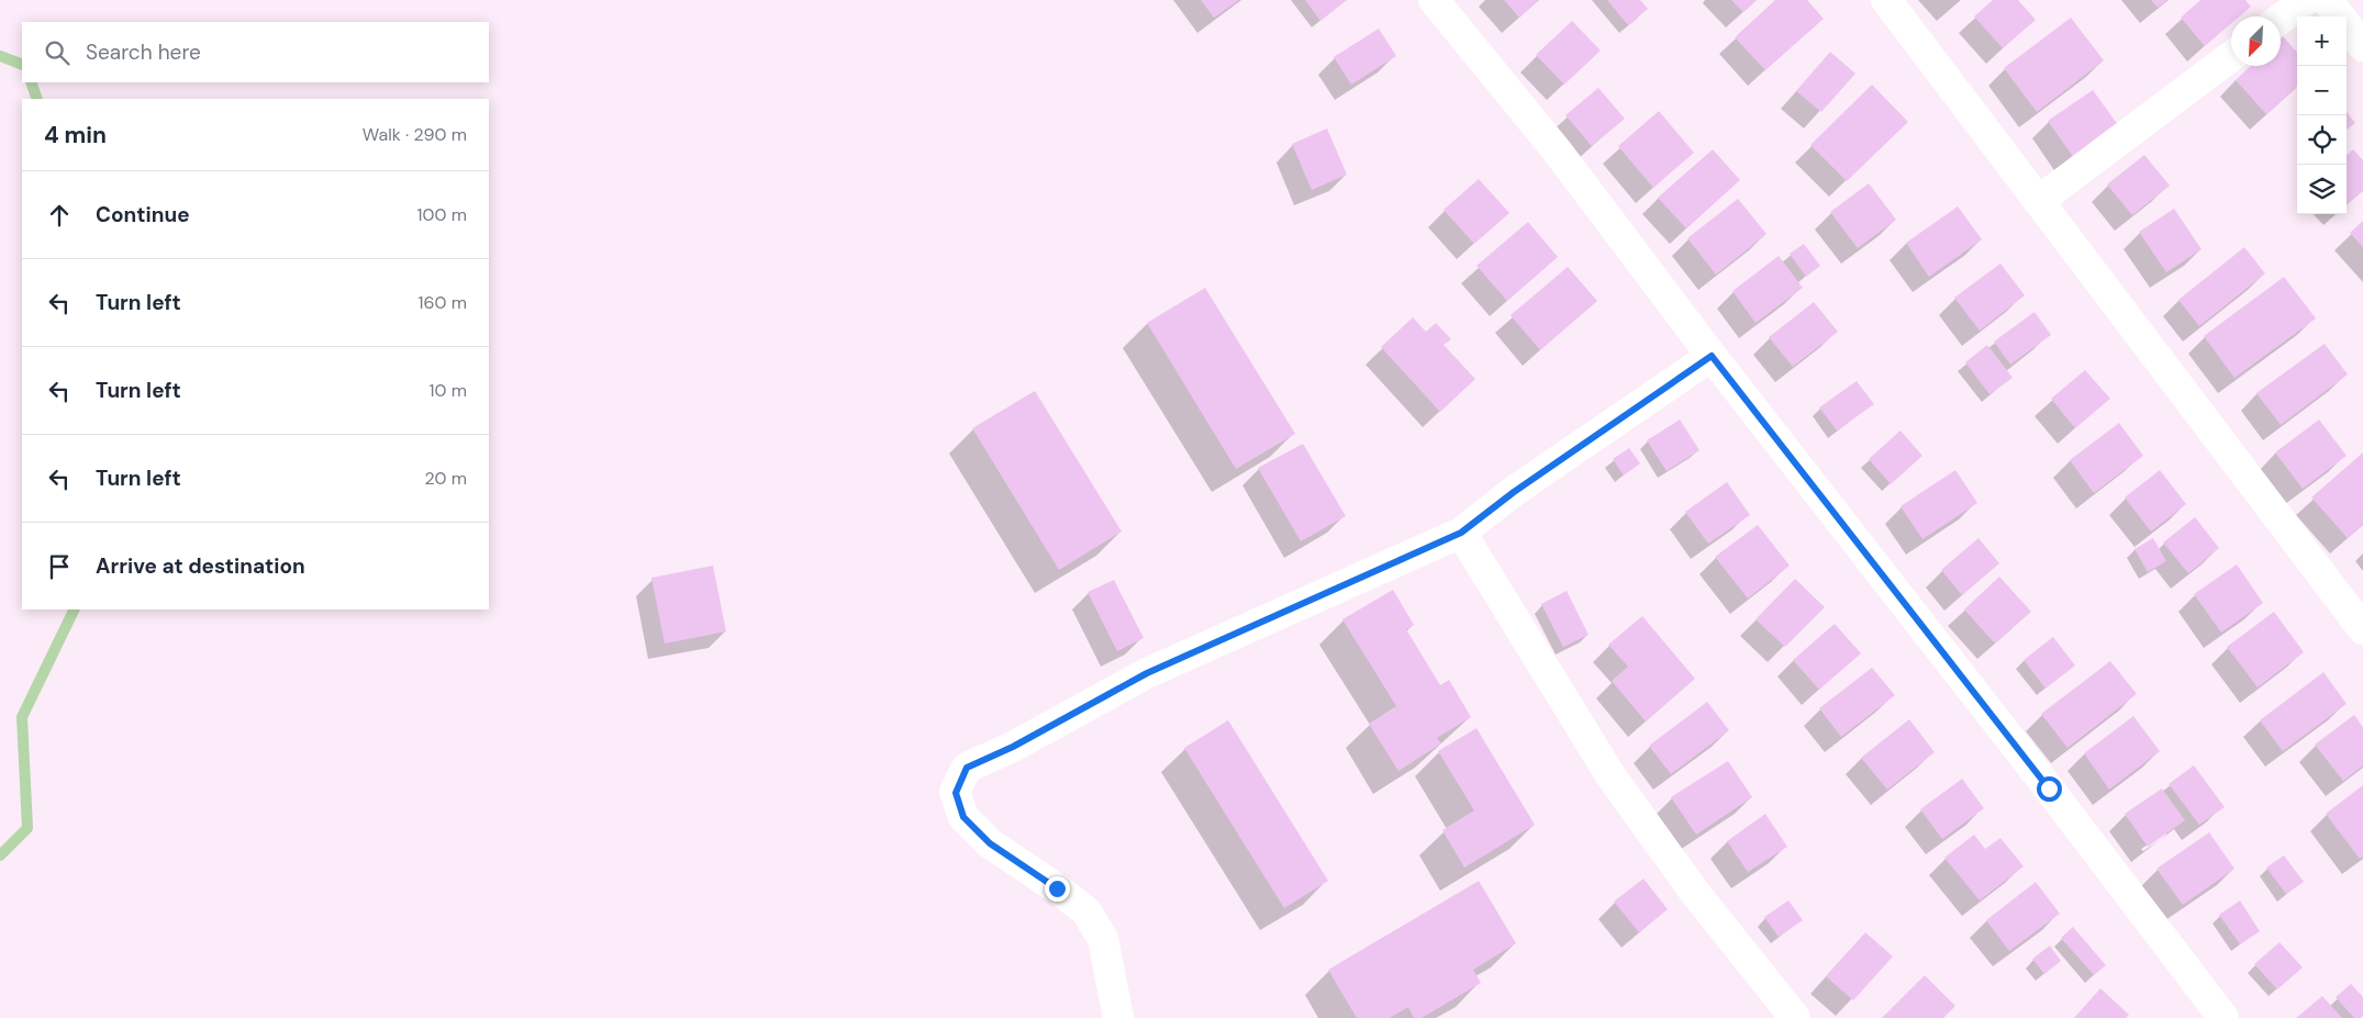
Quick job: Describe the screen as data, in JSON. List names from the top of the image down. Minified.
{"north":"bottom left","page":{"map_buttons":["+","−"],"search":"Search here","heading":["4 min","Walk · 290 m"],"list":[["Continue","100 m"],["Turn left","160 m"],["Turn left","10 m"],["Turn left","20 m"],"Arrive at destination"]}}
